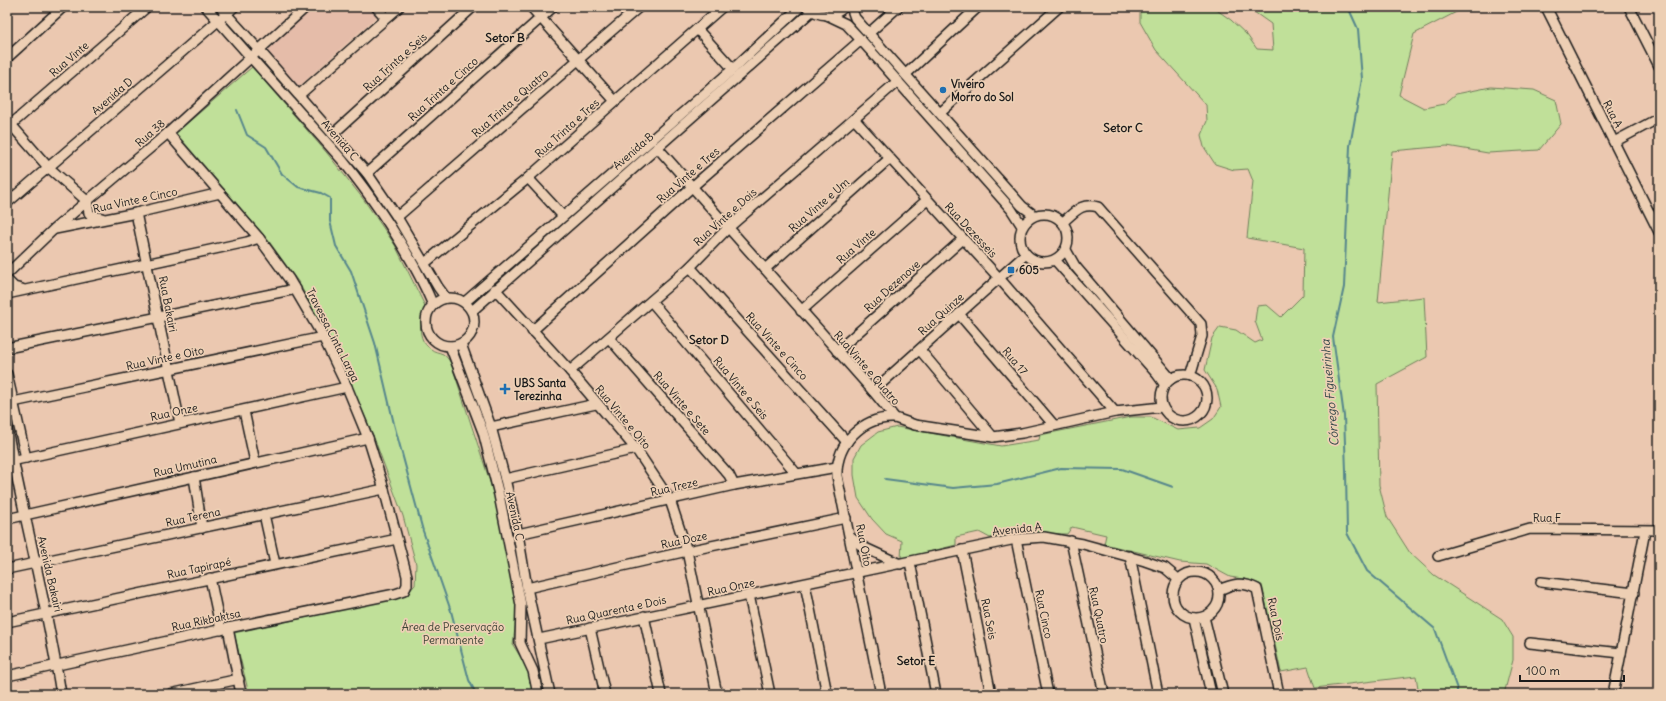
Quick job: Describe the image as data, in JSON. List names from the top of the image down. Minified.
{"streets":{"street":["Rua Vinte","Rua Trinta e Seis","Rua Trinta e Cinco","Avenida D","Rua Trinta e Quatro","Rua A","Rua Trinta e Tres","Rua 38","Avenida C","Avenida B","Rua Vinte e Tres","Rua Vinte e Cinco","Rua Vinte e Um","Rua Vinte e Dois","Rua Dezesseis","Rua Dezenove","Rua Bakairi","Rua Quinze","Travessa Cinta Larga","Rua Vinte e Oito","Rua 17","Rua Vinte e Quatro","Rua Vinte e Seis","Rua Vinte e Sete","Rua Onze","Rua Umutina","Rua Treze","Rua Terena","Rua F","Avenida A","Rua Doze","Rua Oito","Rua Tapirapé","Avenida Bakairi","Rua Quarenta e Dois","Rua Cinco","Rua Quatro","Rua Seis","Rua Dois","Rua Rikbaktsa"]},"crossings":[["Rua Vinte","Rua Dezesseis"],["Rua Vinte","Rua Vinte e Quatro"],["Rua Trinta e Seis","Avenida C"],["Rua Trinta e Cinco","Avenida C"],["Avenida D","Avenida C"],["Rua Trinta e Quatro","Avenida C"],["Rua Trinta e Tres","Avenida C"],["Rua 38","Avenida C"],["Rua 38","Rua Vinte e Cinco"],["Rua 38","Travessa Cinta Larga"],["Avenida C","Avenida B"],["Avenida C","Rua Treze"],["Avenida C","Rua Doze"],["Avenida C","Rua Quarenta e Dois"],["Avenida B","Rua Vinte e Oito"],["Avenida B","Rua Vinte e Quatro"],["Rua Vinte e Tres","Rua Vinte e Oito"],["Rua Vinte e Tres","Rua Vinte e Quatro"],["Rua Vinte e Cinco","Rua Vinte e Dois"],["Rua Vinte e Cinco","Rua Bakairi"],["Rua Vinte e Cinco","Travessa Cinta Larga"],["Rua Vinte e Cinco","Rua Oito"],["Rua Vinte e Um","Rua Dezesseis"],["Rua Vinte e Um","Rua Vinte e Quatro"],["Rua Vinte e Dois","Rua Dezesseis"],["Rua Vinte e Dois","Rua Vinte e Oito"],["Rua Vinte e Dois","Rua Vinte e Quatro"],["Rua Vinte e Dois","Rua Vinte e Seis"],["Rua Vinte e Dois","Rua Vinte e Sete"],["Rua Dezesseis","Rua Dezenove"],["Rua Dezesseis","Rua Quinze"],["Rua Dezesseis","Rua Vinte e Quatro"],["Rua Dezenove","Rua Vinte e Quatro"],["Rua Bakairi","Rua Vinte e Oito"],["Rua Bakairi","Rua Onze"],["Rua Quinze","Rua 17"],["Rua Quinze","Rua Vinte e Quatro"],["Travessa Cinta Larga","Rua Vinte e Oito"],["Travessa Cinta Larga","Rua Onze"],["Travessa Cinta Larga","Rua Umutina"],["Travessa Cinta Larga","Rua Terena"],["Travessa Cinta Larga","Rua Tapirapé"],["Travessa Cinta Larga","Rua Rikbaktsa"],["Rua Vinte e Oito","Rua Onze"],["Rua Vinte e Oito","Rua Treze"],["Rua Vinte e Oito","Rua Doze"],["Rua Vinte e Oito","Rua Quarenta e Dois"],["Rua 17","Rua Vinte e Quatro"],["Rua Vinte e Quatro","Rua Oito"],["Rua Vinte e Seis","Rua Treze"],["Rua Vinte e Sete","Rua Treze"],["Rua Onze","Avenida A"],["Rua Onze","Rua Oito"],["Rua Onze","Avenida Bakairi"],["Rua Onze","Rua Quarenta e Dois"],["Rua Umutina","Avenida Bakairi"],["Rua Treze","Rua Oito"],["Rua Terena","Avenida Bakairi"],["Avenida A","Rua Oito"],["Avenida A","Rua Cinco"],["Avenida A","Rua Quatro"],["Avenida A","Rua Seis"],["Avenida A","Rua Dois"],["Rua Doze","Rua Oito"],["Rua Tapirapé","Avenida Bakairi"],["Avenida Bakairi","Rua Rikbaktsa"]],"districts":["Setor B","Setor C","Setor D","Setor E"],"water":["Córrego Figueirinha"],"parks":["Área de Preservação Permanente"],"places":{"other":["Viveiro Morro do Sol"],"transit":["605"],"health":["UBS Santa Terezinha"]},"scale_bar":"100 m"}
